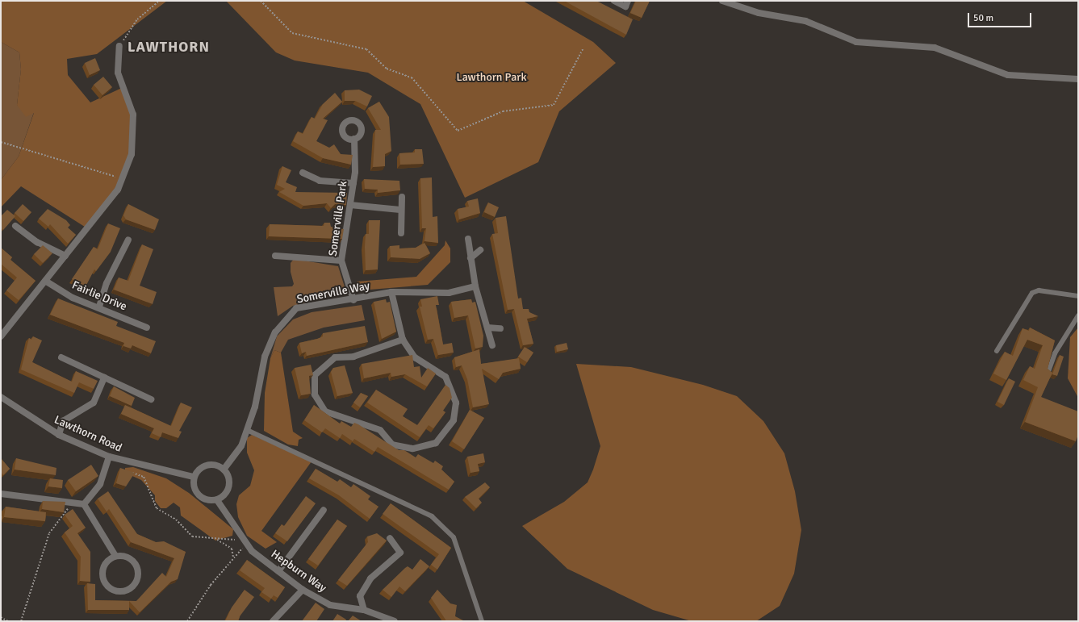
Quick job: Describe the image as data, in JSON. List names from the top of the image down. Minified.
{"streets":{"street":["Somerville Park","Somerville Way","Fairlie Drive","Lawthorn Road","Hepburn Way"]},"crossings":[["Somerville Park","Somerville Way"],["Somerville Way","Lawthorn Road"],["Somerville Way","Hepburn Way"],["Lawthorn Road","Hepburn Way"]],"districts":["LAWTHORN"],"parks":["Lawthorn Park"],"scale_bar":"50 m"}
